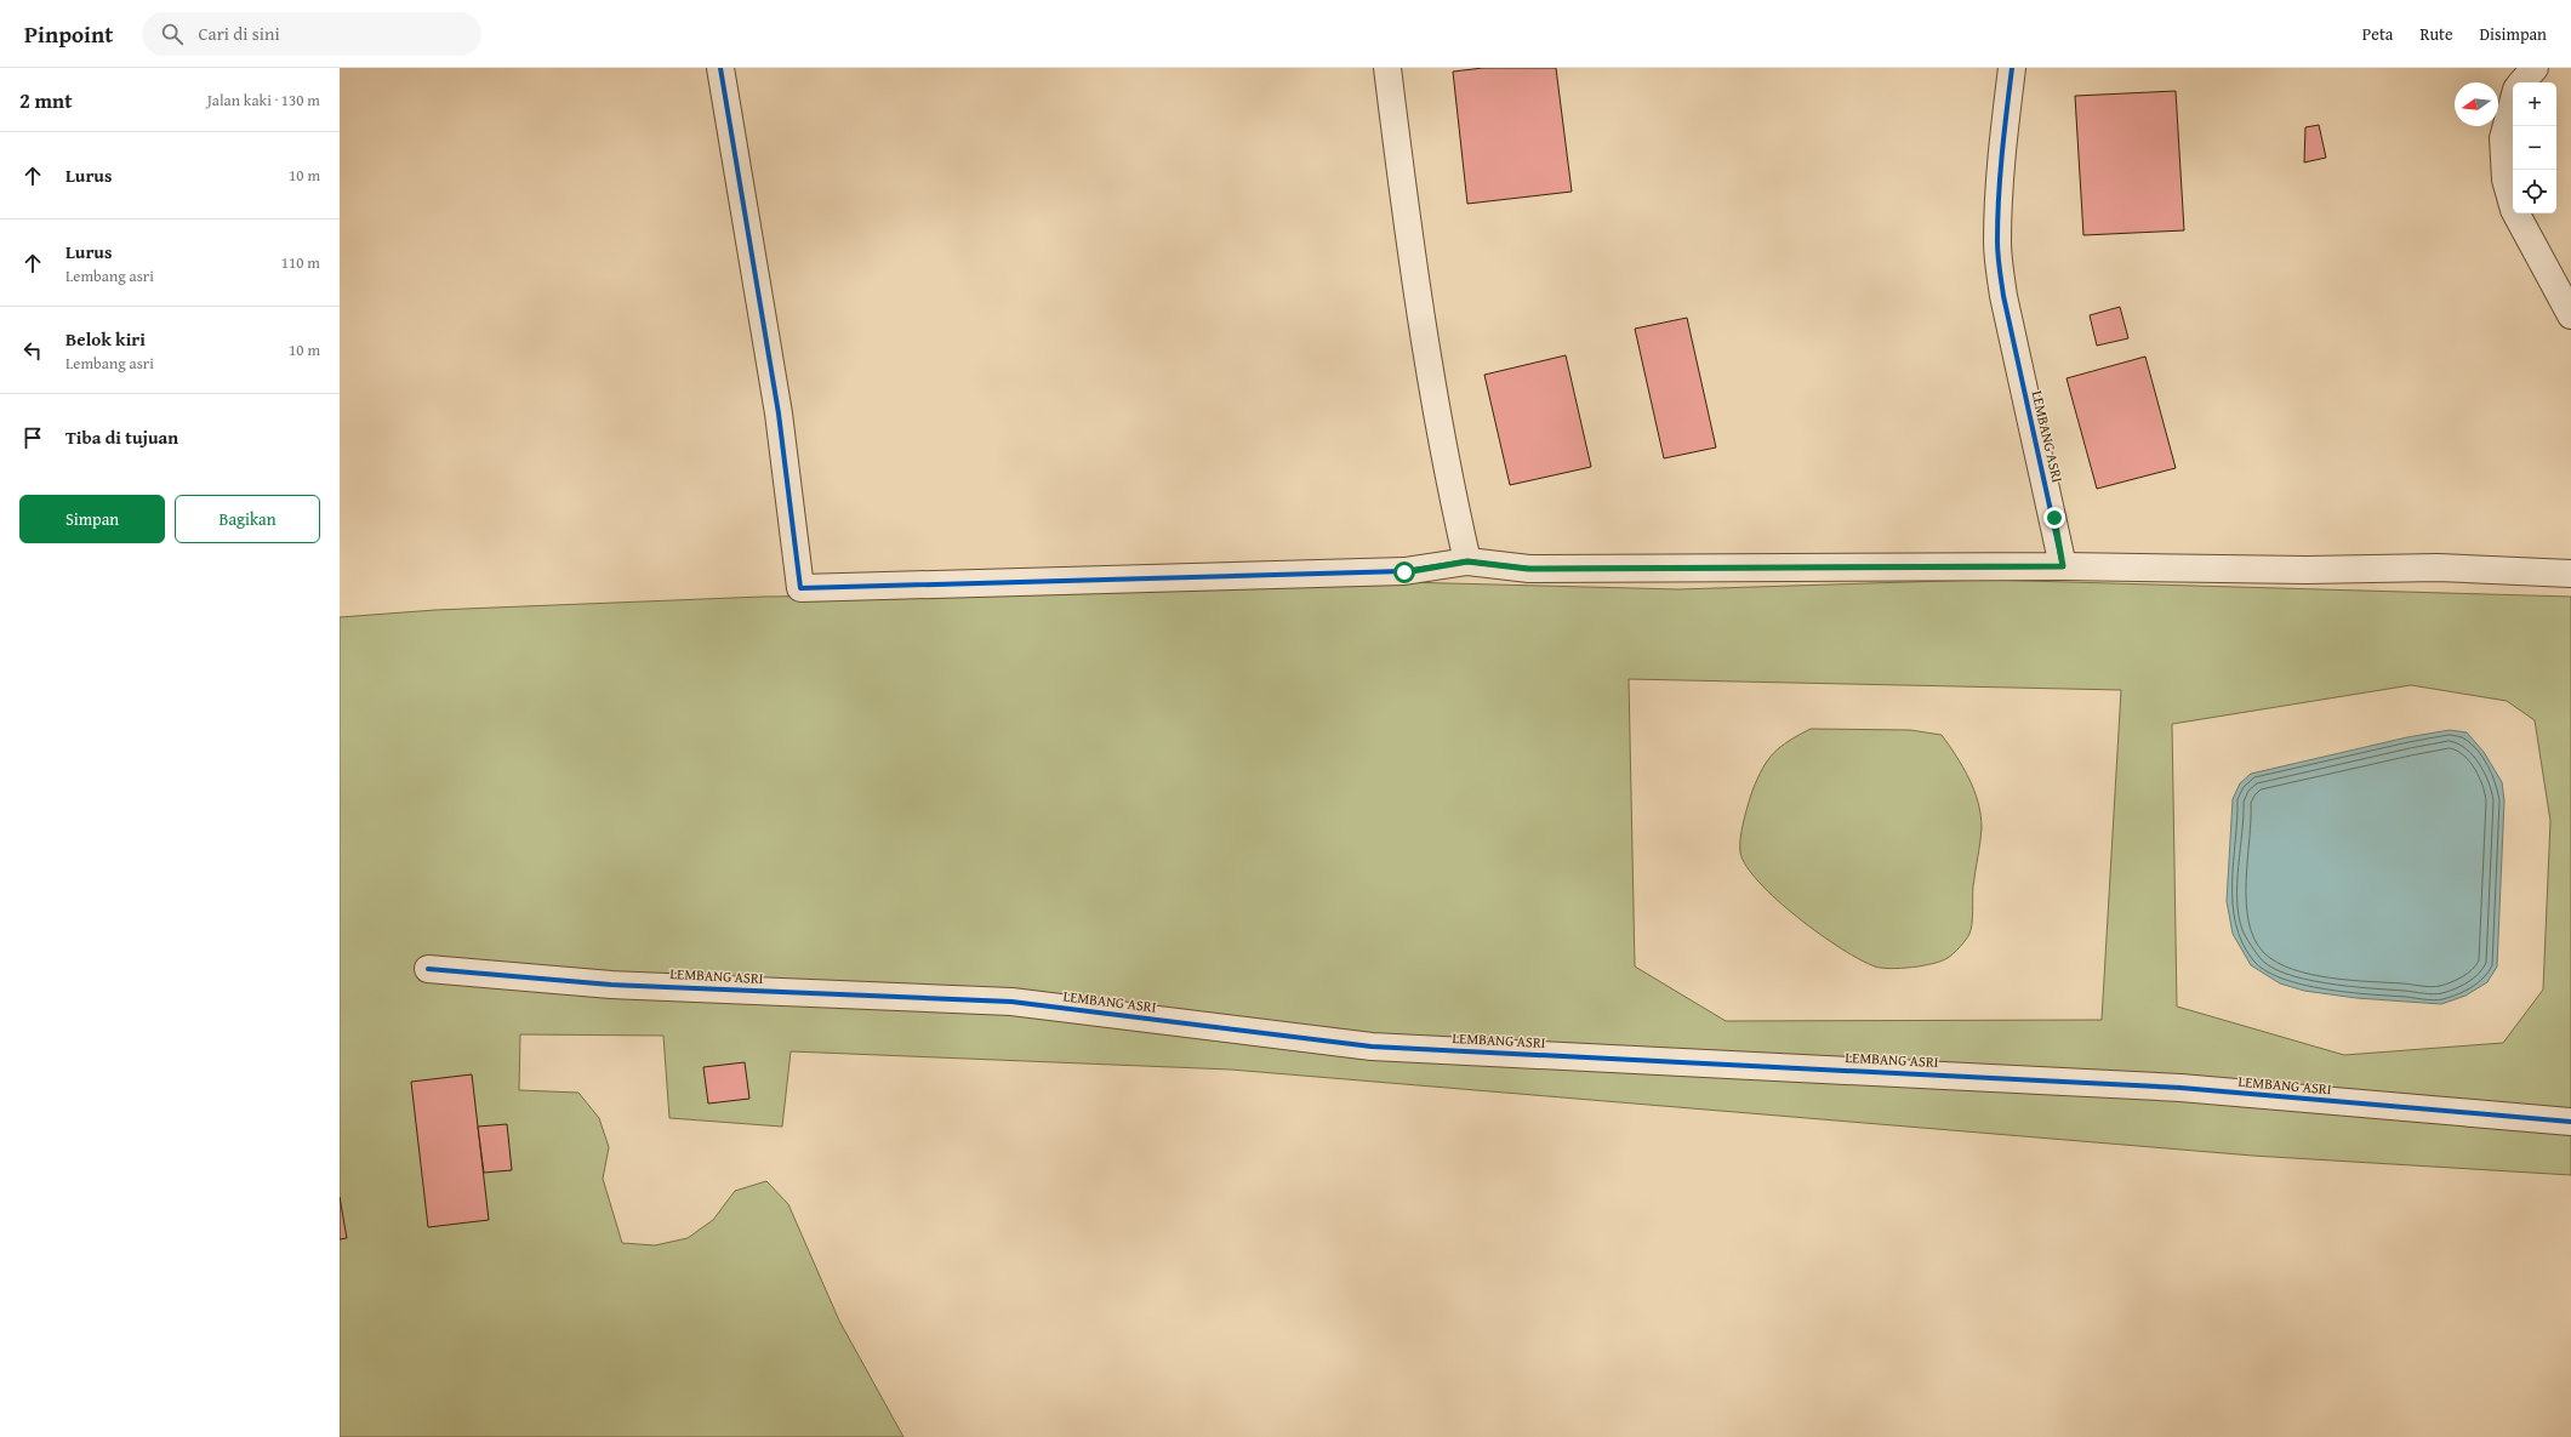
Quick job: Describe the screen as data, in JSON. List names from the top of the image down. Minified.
{"streets":{"street":["LEMBANG ASRI"]},"north":"left","page":{"header":"Pinpoint","search":"Cari di sini","nav":["Peta","Rute","Disimpan"],"heading":["2 mnt","Jalan kaki · 130 m"],"map_buttons":["+","−"],"list":[["Lurus","10 m"],["Lurus","Lembang asri","110 m"],["Belok kiri","Lembang asri","10 m"],"Tiba di tujuan"],"buttons":["Simpan","Bagikan"]}}
